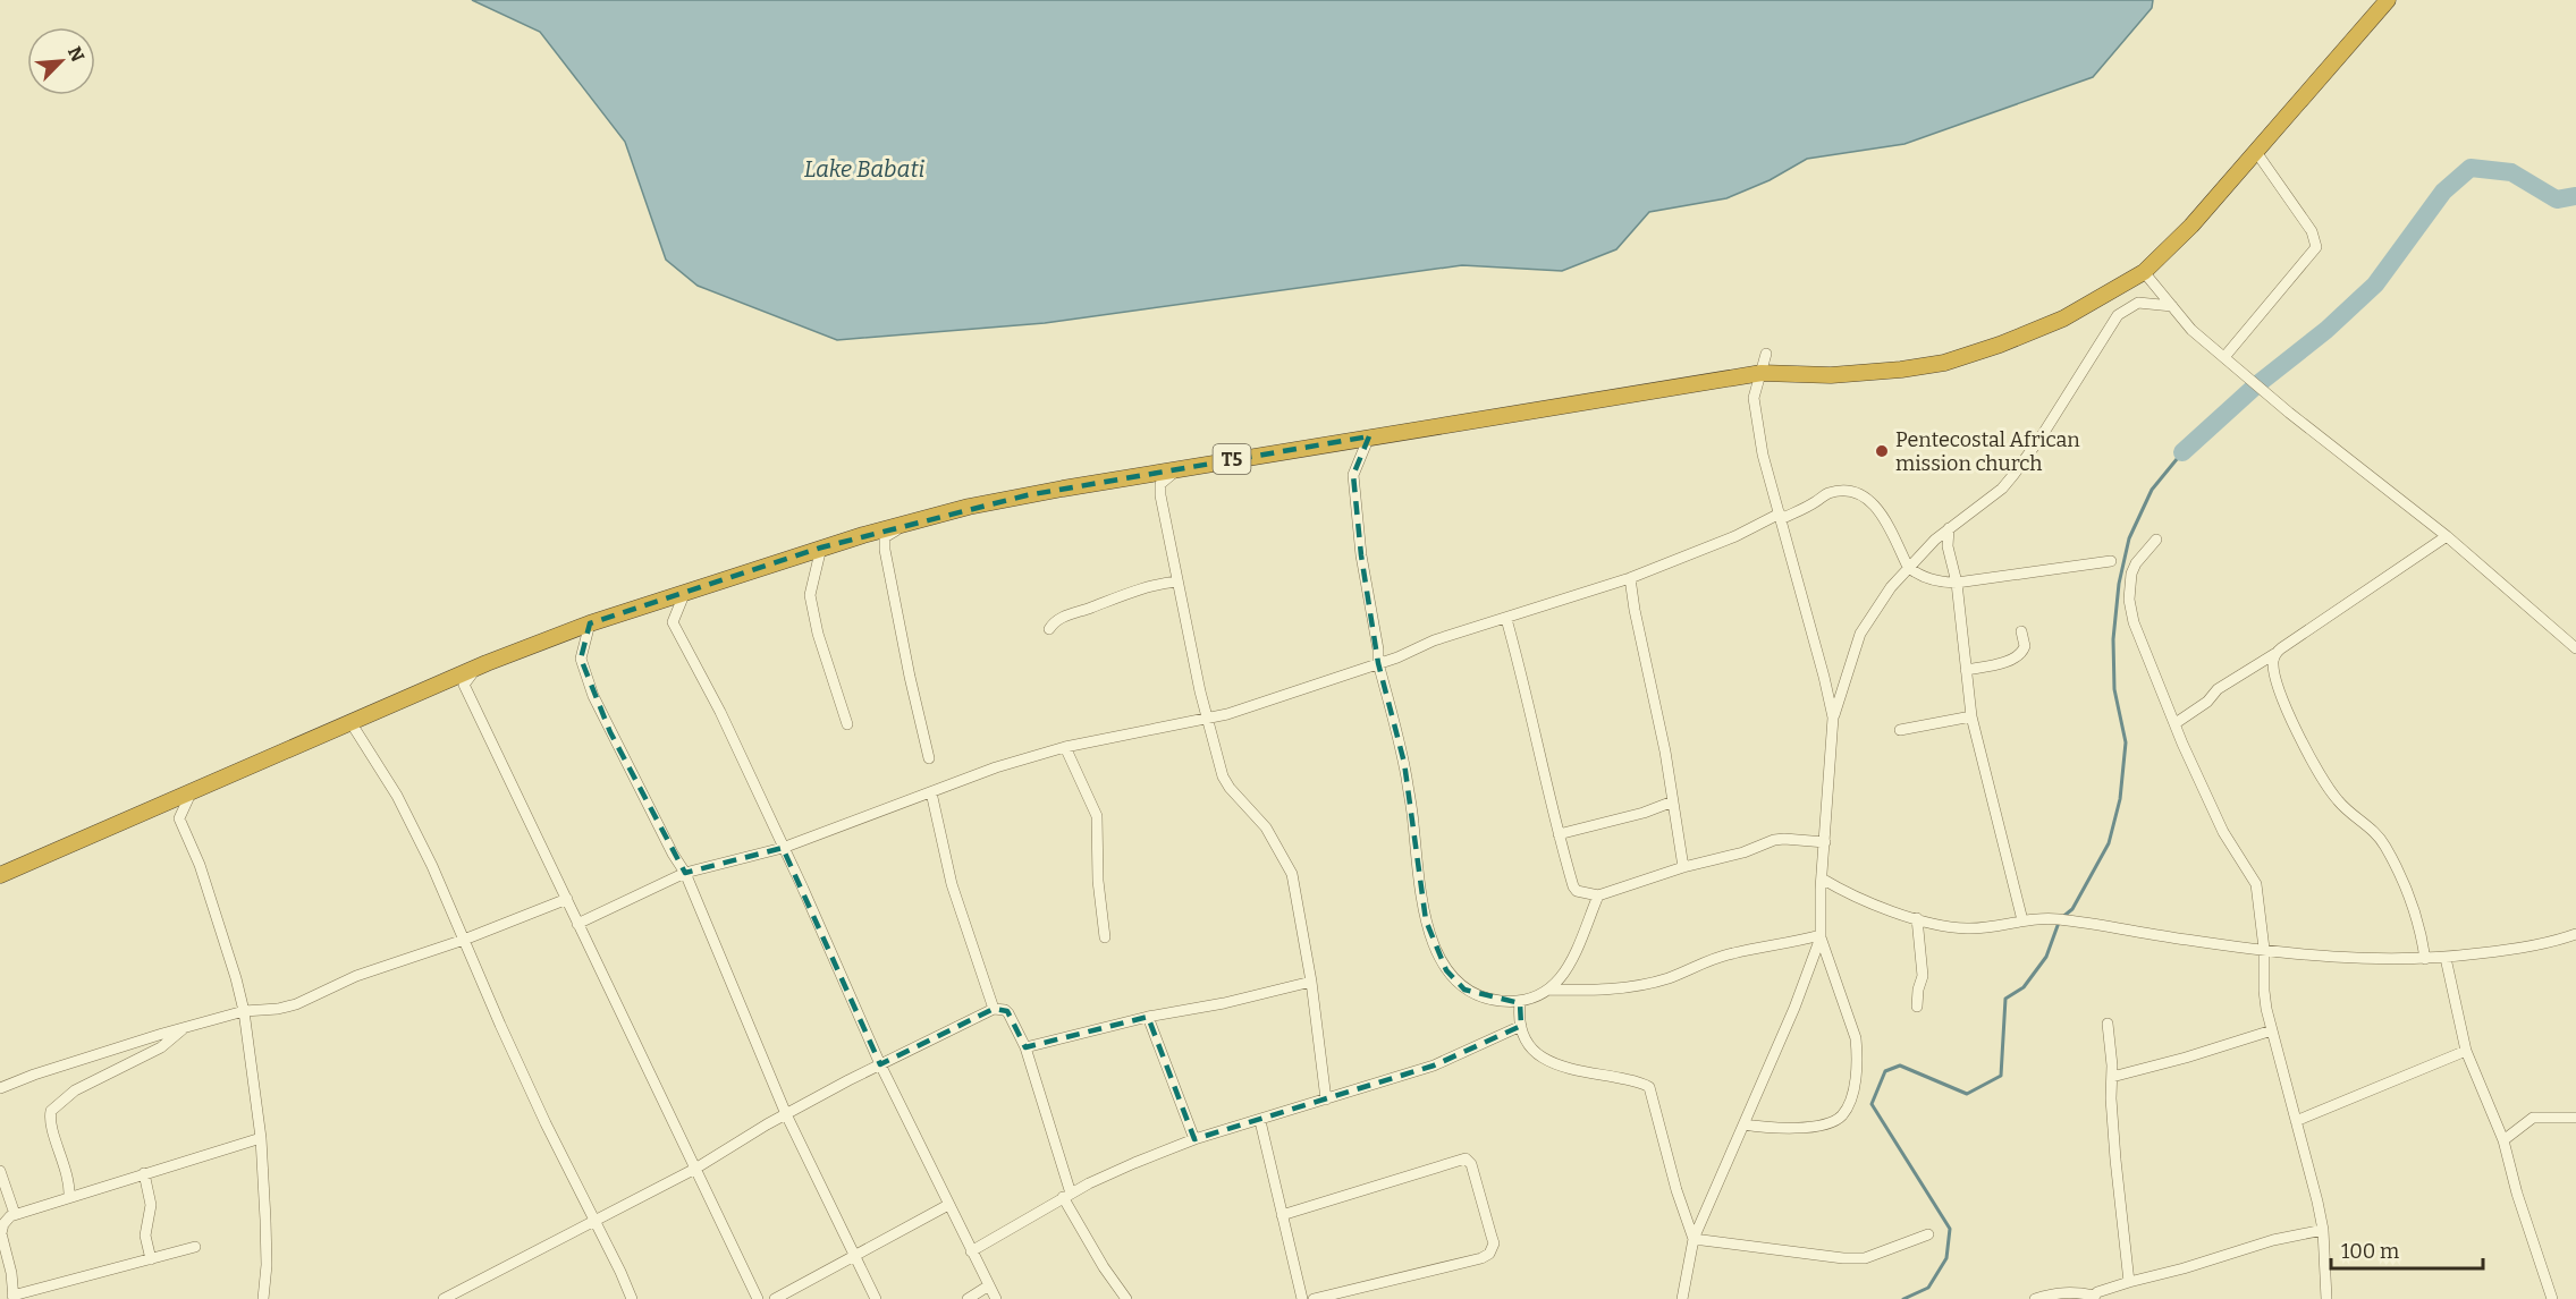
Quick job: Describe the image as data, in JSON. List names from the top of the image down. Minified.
{"streets":{"highway":["T5"]},"water":["Lake Babati"],"places":["Pentecostal African mission church"],"scale_bar":"100 m","north":"top right"}
